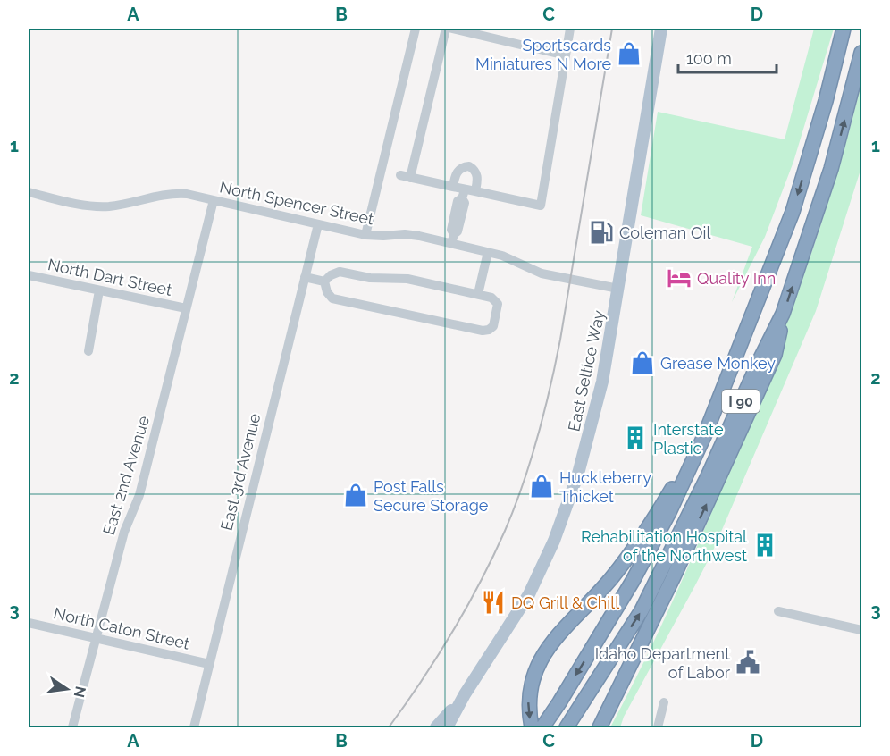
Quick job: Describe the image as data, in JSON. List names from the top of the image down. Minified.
{"streets":{"highway":["I 90"],"main road":["East Seltice Way"],"street":["North Spencer Street","North Dart Street","East 3rd Avenue","East 2nd Avenue","North Caton Street"]},"crossings":[["North Spencer Street","East Seltice Way"],["North Spencer Street","East 3rd Avenue"],["North Spencer Street","East 2nd Avenue"],["North Dart Street","East 2nd Avenue"],["East 3rd Avenue","North Caton Street"],["East 2nd Avenue","North Caton Street"]],"places":{"shop":["Sportscards Miniatures N More","Grease Monkey","Huckleberry Thicket","Post Falls Secure Storage"],"fuel station":["Coleman Oil"],"hotel":["Quality Inn"],"building":["Interstate Plastic","Rehabilitation Hospital of the Northwest"],"restaurant":["DQ Grill & Chill"],"public building":["Idaho Department of Labor"]},"scale_bar":"100 m","north":"right","grid":{"columns":["A","B","C","D"],"rows":["1","2","3"]}}
